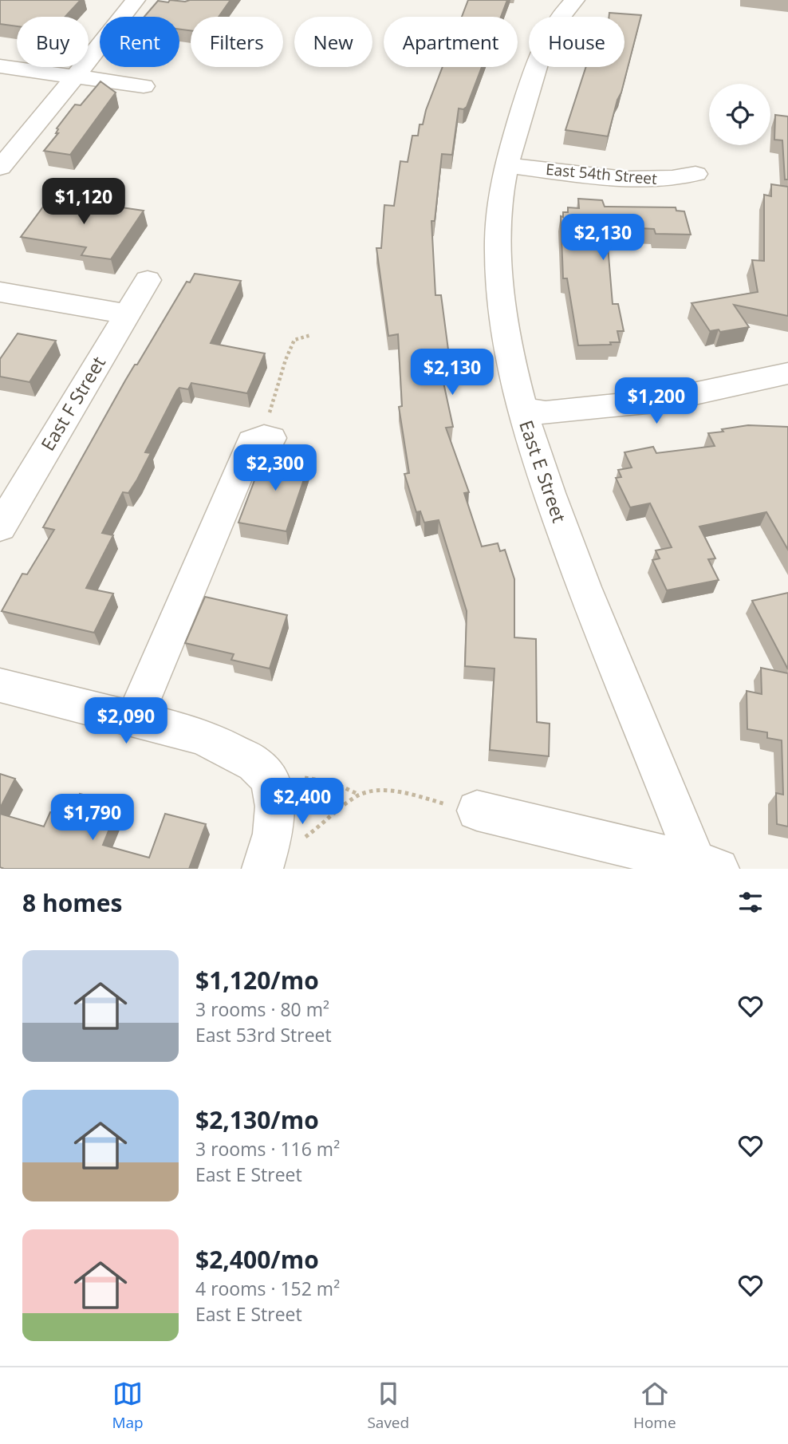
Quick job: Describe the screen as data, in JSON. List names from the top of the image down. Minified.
{"streets":{"street":["East 54th Street","East F Street","East E Street"]},"crossings":[["East 54th Street","East E Street"]],"page":{"chip":["Buy","Rent","Filters","New","Apartment","House"],"price":["$1,120","$2,130","$2,130","$1,200","$2,300","$2,090","$2,400","$1,790"],"heading":"8 homes","list":[{"name":"$1,120/mo","note":"3 rooms · 80 m² · East 53rd Street"},{"name":"$2,130/mo","note":"3 rooms · 116 m² · East E Street"},{"name":"$2,400/mo","note":"4 rooms · 152 m² · East E Street"}],"tabs":["Map","Saved","Home"]}}
